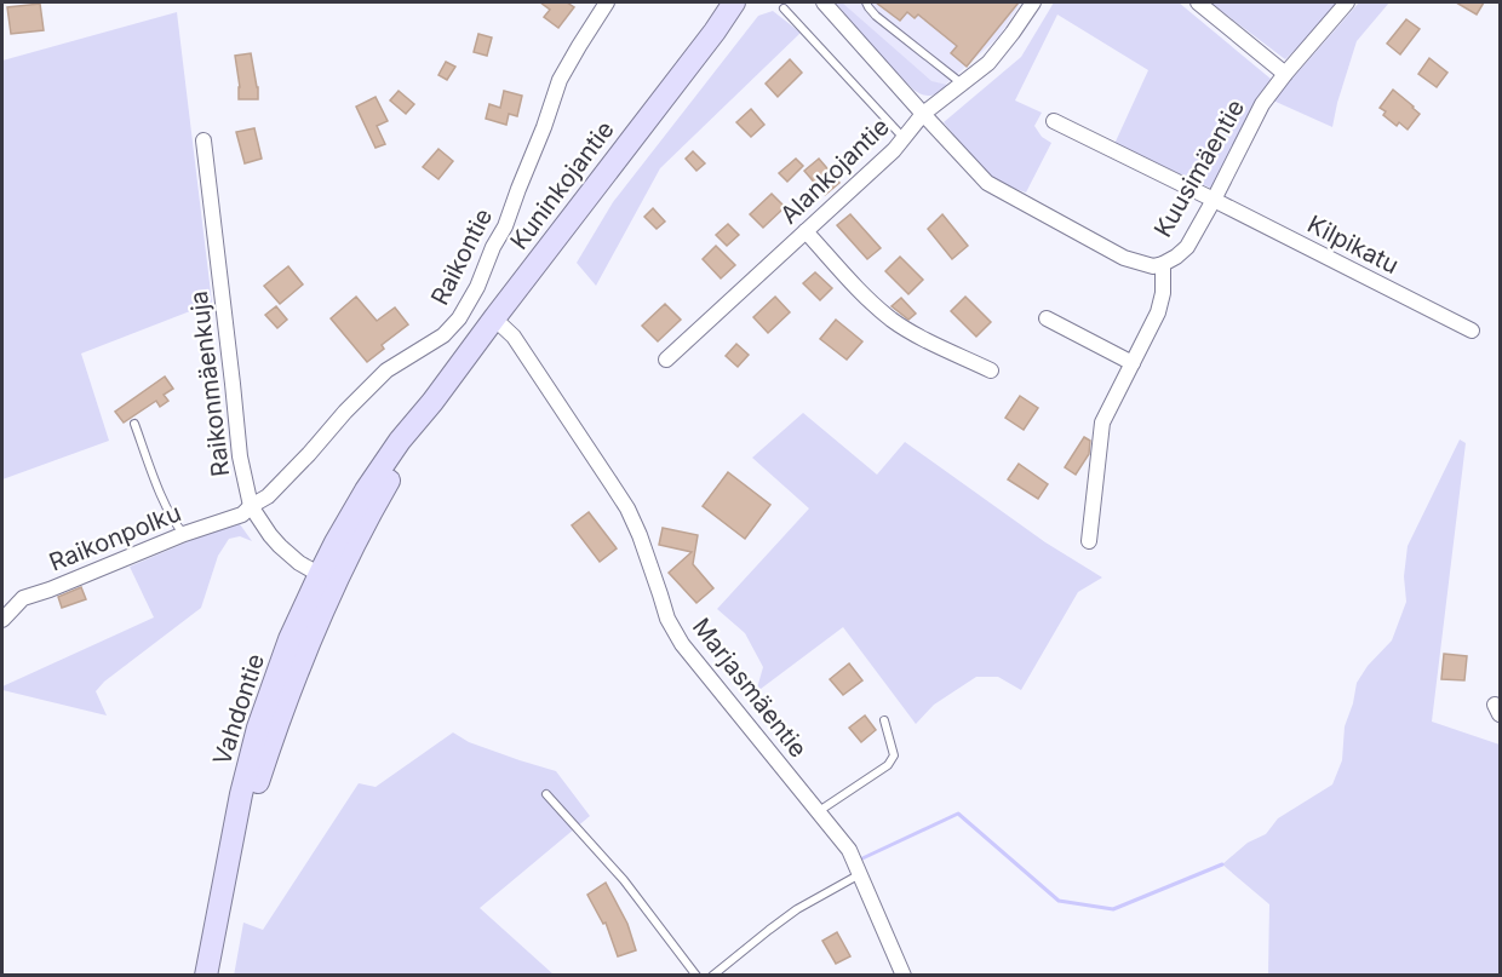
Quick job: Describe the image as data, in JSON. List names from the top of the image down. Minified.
{"streets":{"main road":["Kuninkojantie","Vahdontie"],"street":["Kuusimäentie","Alankojantie","Kilpikatu","Raikontie","Raikonmäenkuja","Raikonpolku","Marjasmäentie"]},"crossings":[["Kuusimäentie","Alankojantie"],["Kuusimäentie","Kilpikatu"],["Kuninkojantie","Raikonmäenkuja"],["Kuninkojantie","Marjasmäentie"],["Kuninkojantie","Vahdontie"],["Raikontie","Raikonmäenkuja"],["Raikontie","Raikonpolku"],["Raikonmäenkuja","Raikonpolku"],["Raikonmäenkuja","Vahdontie"]]}
